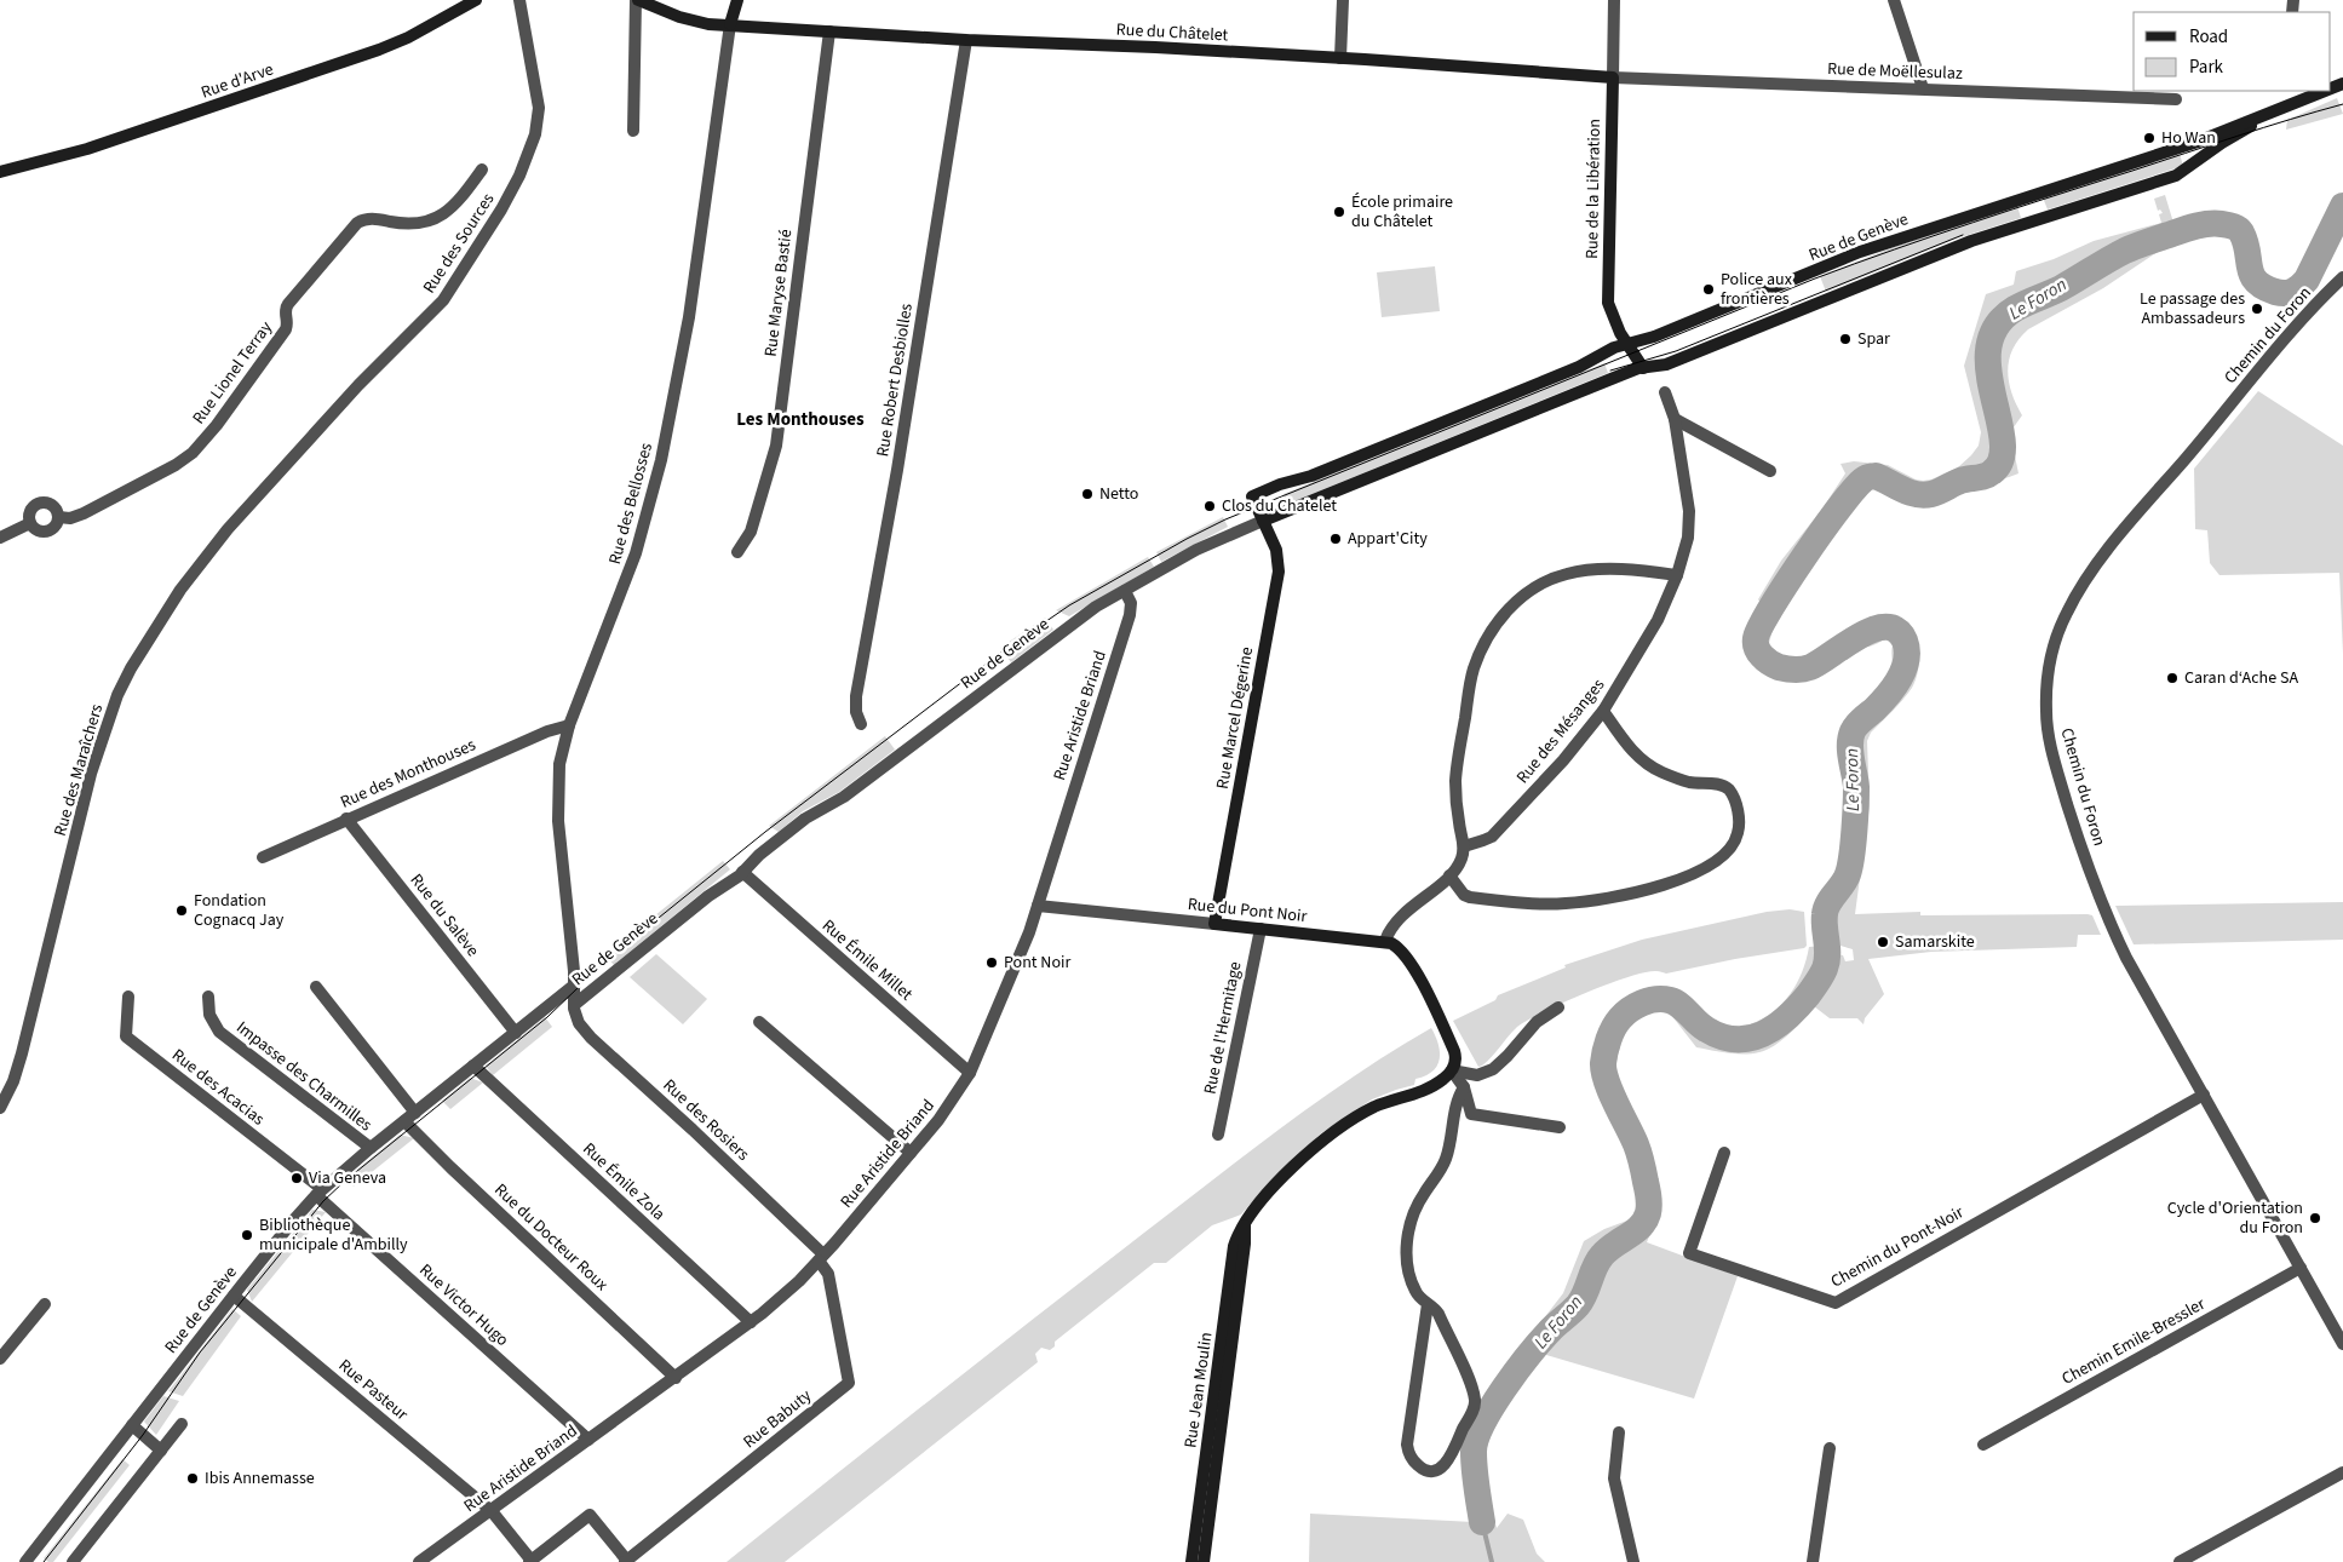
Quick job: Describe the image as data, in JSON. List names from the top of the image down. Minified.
{"streets":{"main road":["Rue du Châtelet","Rue d'Arve","Rue de la Libération","Rue de Genève","Rue Marcel Dégerine","Rue du Pont Noir","Rue Jean Moulin"],"street":["Rue de Moëllesulaz","Rue des Sources","Rue Maryse Bastié","Chemin du Foron","Rue Lionel Terray","Rue Robert Desbiolles","Rue des Bellosses","Rue Aristide Briand","Rue des Mésanges","Rue des Maraîchers","Rue des Monthouses","Rue du Salève","Rue Émile Millet","Rue de l'Hermitage","Impasse des Charmilles","Rue des Acacias","Rue des Rosiers","Rue Émile Zola","Rue du Docteur Roux","Chemin du Pont-Noir","Rue Victor Hugo","Chemin Emile-Bressler","Rue Pasteur","Rue Babuty"]},"crossings":[["Rue du Châtelet","Rue de Moëllesulaz"],["Rue du Châtelet","Rue de la Libération"],["Rue du Châtelet","Rue Maryse Bastié"],["Rue du Châtelet","Rue Robert Desbiolles"],["Rue du Châtelet","Rue des Bellosses"],["Rue de Moëllesulaz","Rue de la Libération"],["Rue de la Libération","Rue de Genève"],["Rue de Genève","Rue des Bellosses"],["Rue de Genève","Rue Aristide Briand"],["Rue de Genève","Rue Marcel Dégerine"],["Rue de Genève","Rue du Salève"],["Rue de Genève","Rue Émile Millet"],["Rue de Genève","Impasse des Charmilles"],["Rue de Genève","Rue des Acacias"],["Rue de Genève","Rue des Rosiers"],["Rue de Genève","Rue Émile Zola"],["Rue de Genève","Rue du Docteur Roux"],["Rue de Genève","Rue Victor Hugo"],["Rue de Genève","Rue Pasteur"],["Rue des Sources","Rue des Maraîchers"],["Chemin du Foron","Chemin du Pont-Noir"],["Chemin du Foron","Chemin Emile-Bressler"],["Rue des Bellosses","Rue des Monthouses"],["Rue Aristide Briand","Rue du Pont Noir"],["Rue Aristide Briand","Rue Émile Millet"],["Rue Aristide Briand","Rue des Rosiers"],["Rue Aristide Briand","Rue Émile Zola"],["Rue Aristide Briand","Rue du Docteur Roux"],["Rue Aristide Briand","Rue Victor Hugo"],["Rue Aristide Briand","Rue Pasteur"],["Rue Aristide Briand","Rue Babuty"],["Rue Marcel Dégerine","Rue du Pont Noir"],["Rue des Monthouses","Rue du Salève"],["Rue du Pont Noir","Rue de l'Hermitage"],["Rue des Acacias","Rue Victor Hugo"],["Rue des Rosiers","Rue Babuty"],["Rue Pasteur","Rue Babuty"]],"districts":["Les Monthouses"],"water":["Le Foron"],"places":["Ho Wan","École primaire du Châtelet","Police aux frontières","Le passage des Ambassadeurs","Spar","Netto","Clos du Chatelet","Appart'City","Caran d‘Ache SA","Fondation Cognacq Jay","Samarskite","Pont Noir","Via Geneva","Cycle d'Orientation du Foron","Bibliothèque municipale d'Ambilly","Ibis Annemasse"],"legend":["Road","Park"]}
